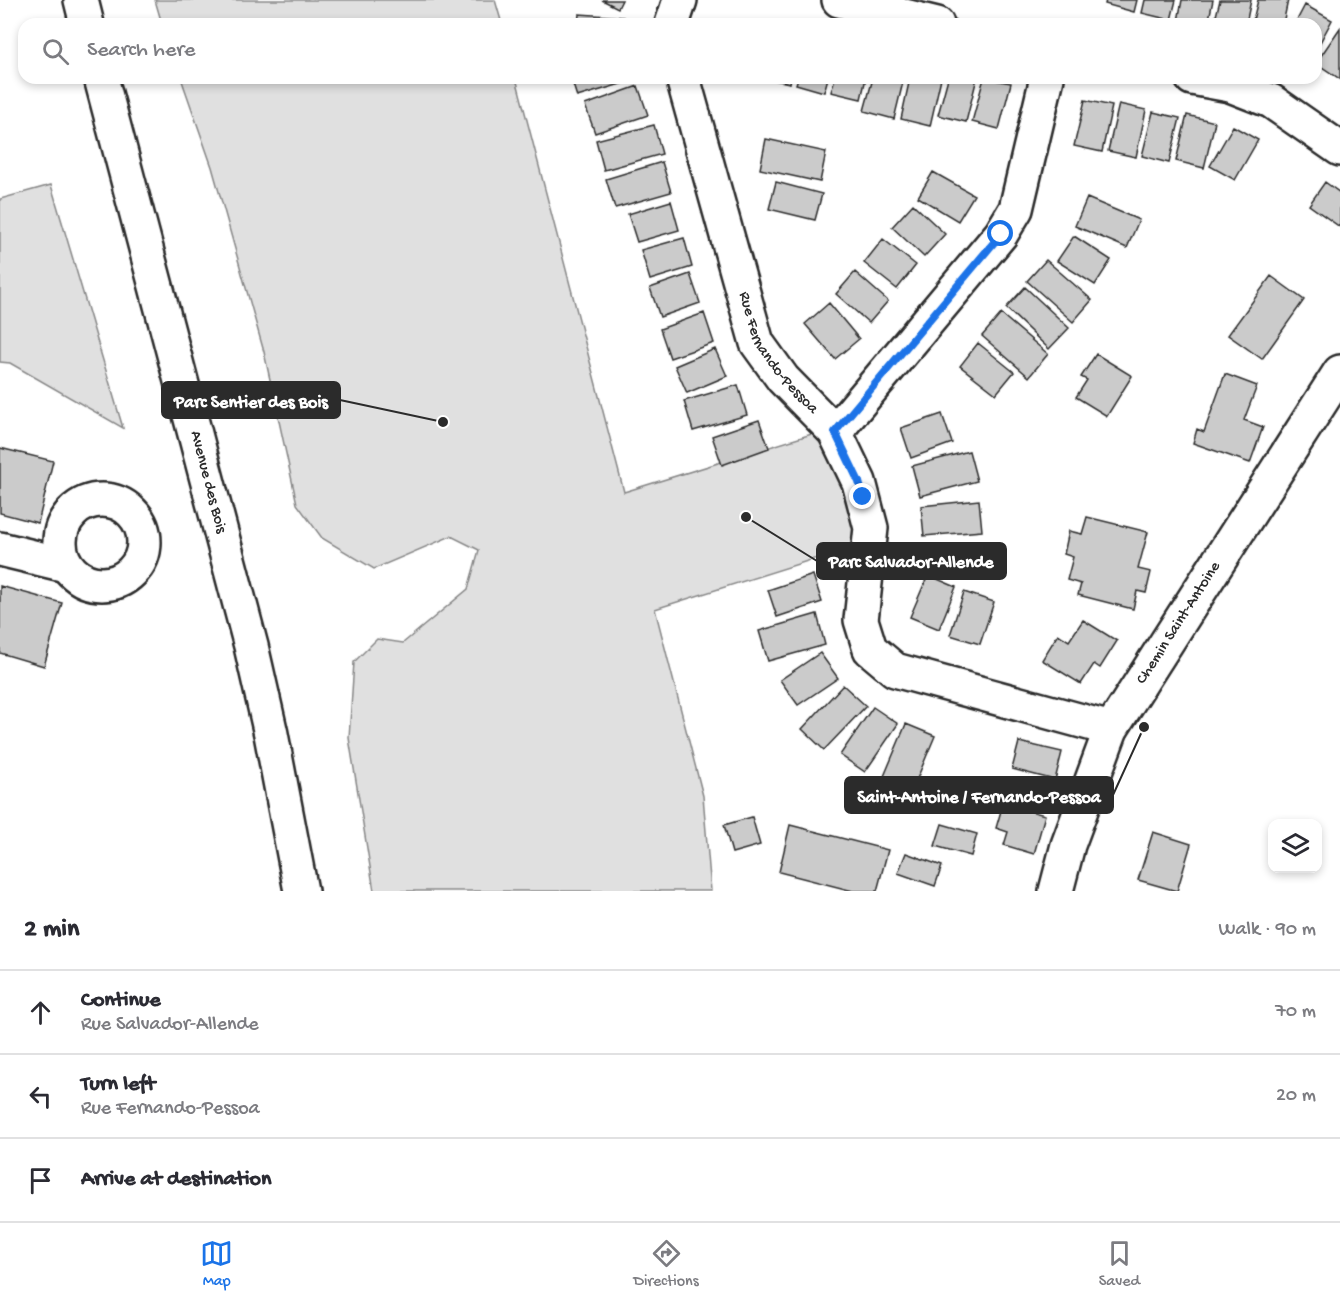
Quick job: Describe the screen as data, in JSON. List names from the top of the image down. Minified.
{"streets":{"street":["Rue Fernando-Pessoa","Avenue des Bois","Chemin Saint-Antoine"]},"crossings":[["Rue Fernando-Pessoa","Chemin Saint-Antoine"]],"places":["Parc Sentier des Bois","Parc Salvador-Allende","Saint-Antoine / Fernando-Pessoa"],"page":{"search":"Search here","heading":["2 min","Walk · 90 m"],"list":[["Continue","Rue Salvador-Allende","70 m"],["Turn left","Rue Fernando-Pessoa","20 m"],"Arrive at destination"],"nav":["Map","Directions","Saved"]}}
